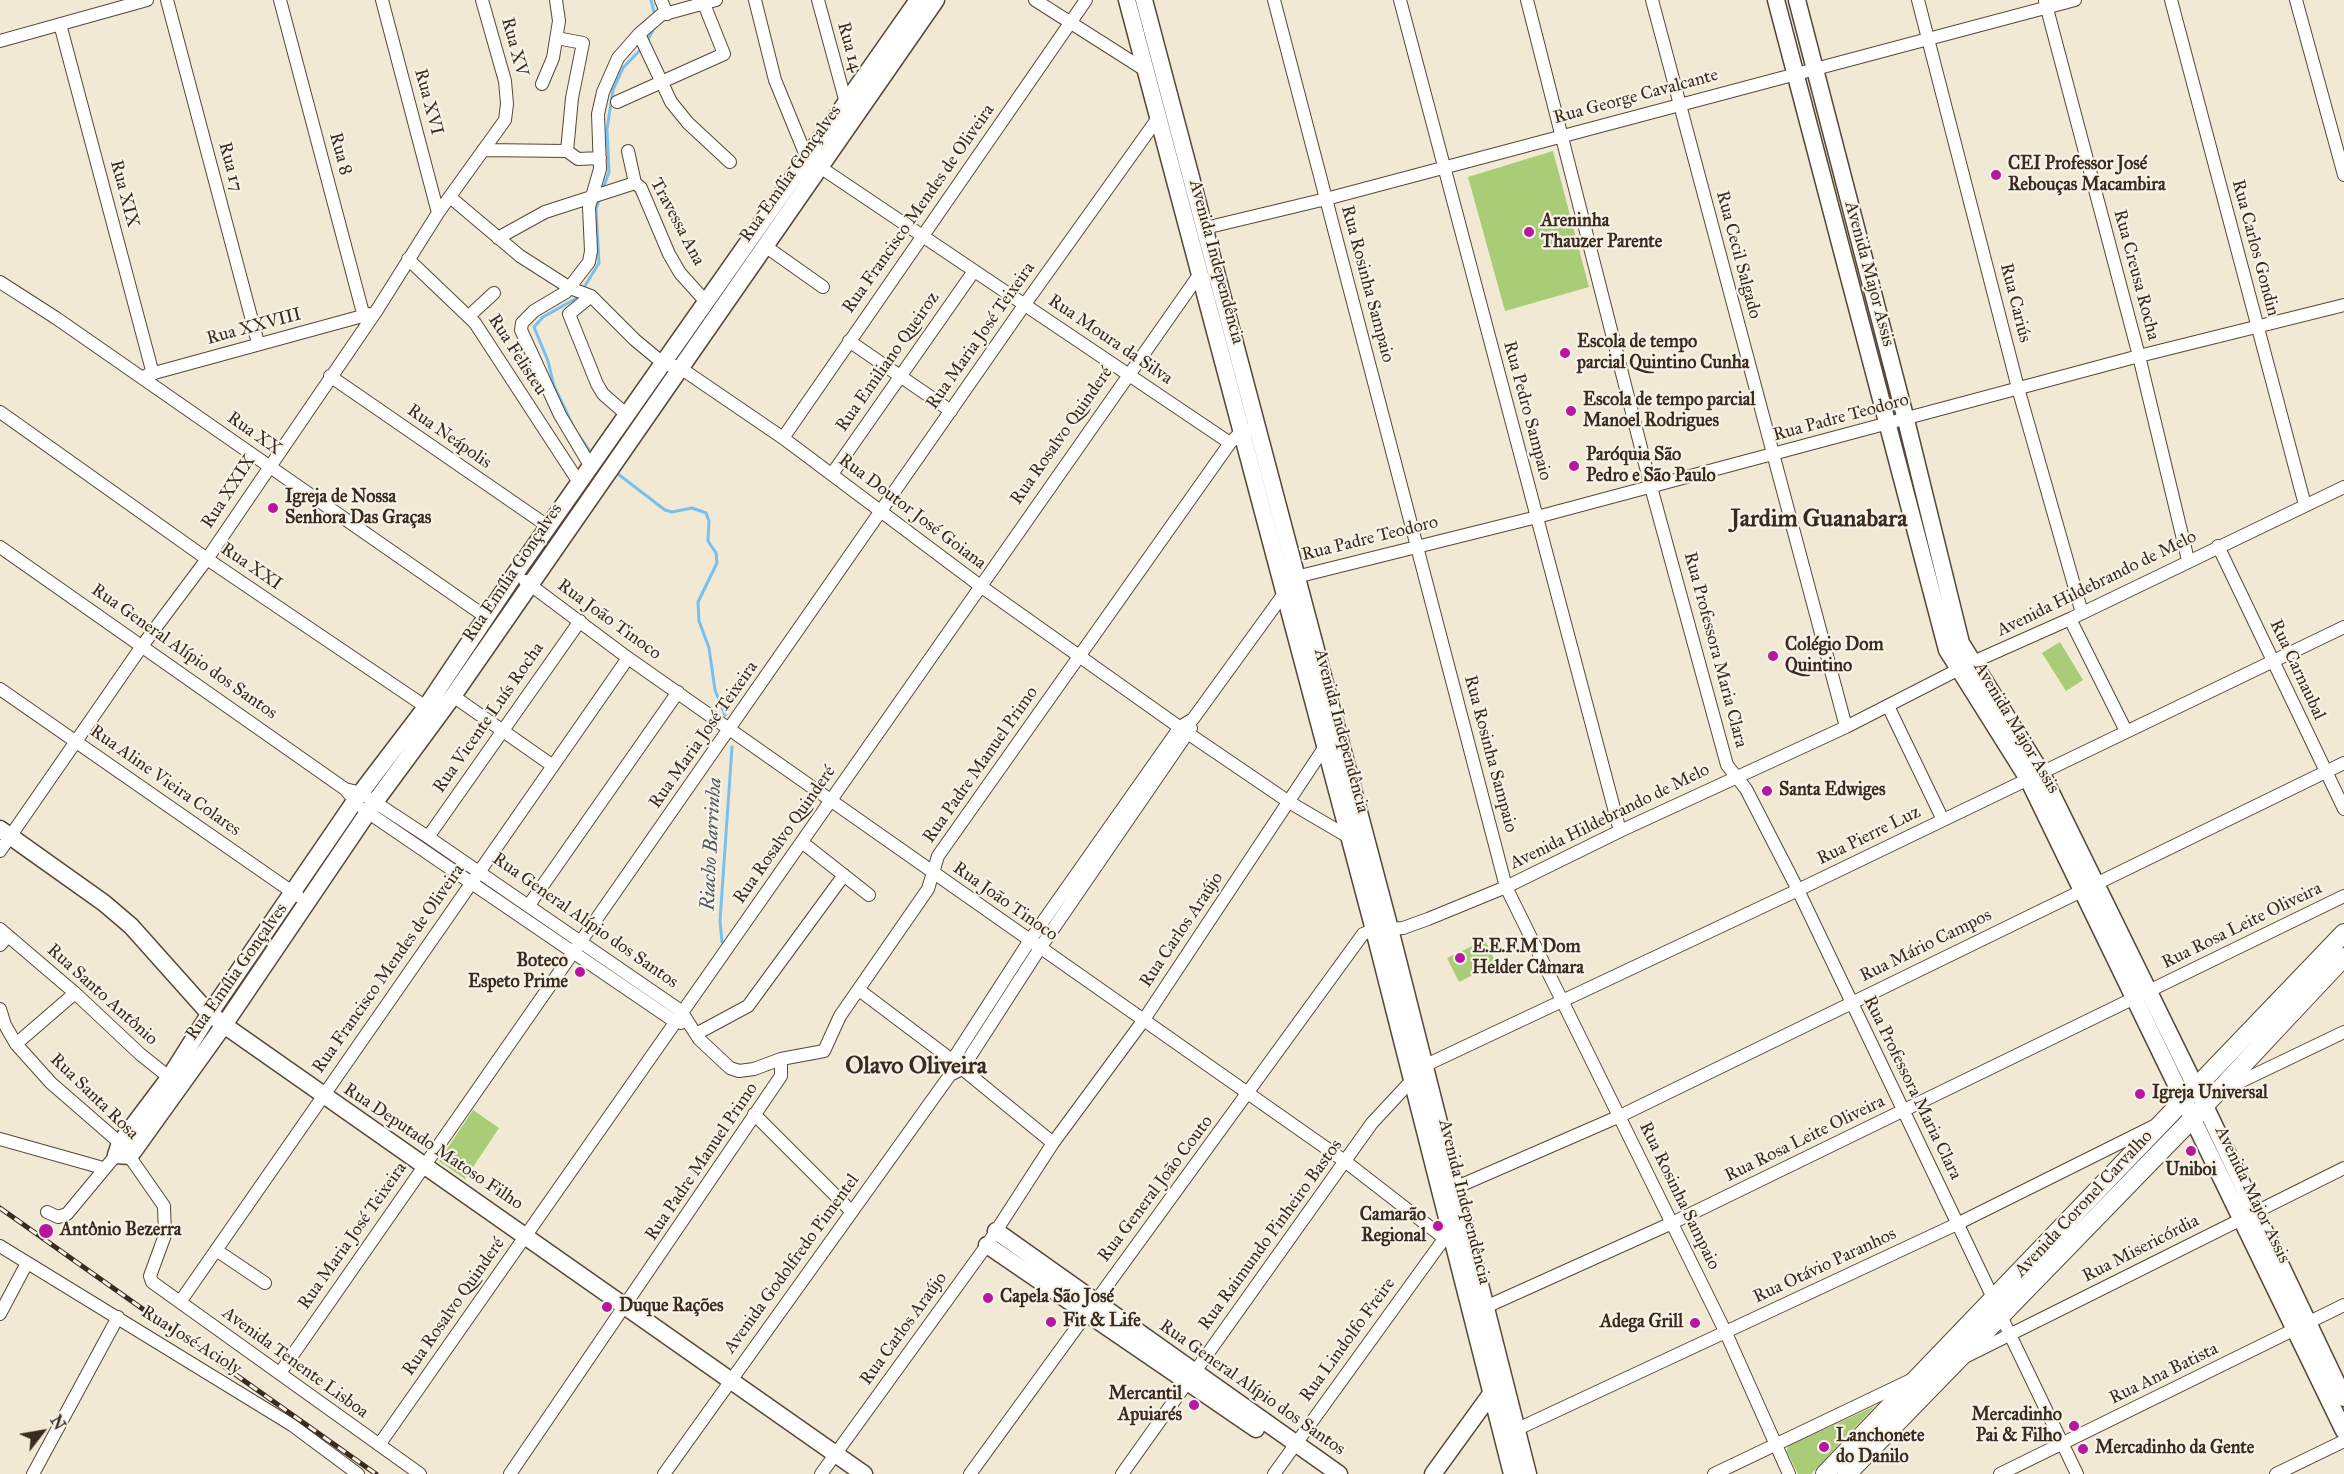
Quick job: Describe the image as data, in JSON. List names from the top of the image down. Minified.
{"streets":{"main road":["Avenida Coronel Carvalho"],"street":["Rua XV","Rua 14","Rua George Cavalcante","Rua XVI","Rua 8","Rua 17","Rua Emília Gonçalves","Rua XIX","Rua Francisco Mendes de Oliveira","Travessa Ana","Rua Carlos Gondin","Rua Cecil Salgado","Avenida Independência","Avenida Major Assis","Rua Creusa Rocha","Rua Rosinha Sampaio","Rua Cariús","Rua XXVIII","Rua Maria José Teixeira","Rua Moura da Silva","Rua Felisteu","Rua Emiliano Queiroz","Rua Pedro Sampaio","Rua Padre Teodoro","Rua XX","Rua Rosalvo Quinderé","Rua Neápolis","Rua XXIX","Rua Doutor José Goiana","Rua XXI","Avenida Hildebrando de Melo","Rua João Tinoco","Rua Professora Maria Clara","Rua General Alípio dos Santos","Rua Carnaubal","Rua Vicente Luís Rocha","Rua Padre Manuel Primo","Rua Aline Vieira Colares","Rua Pierre Luz","Rua Rosa Leite Oliveira","Rua Carlos Araújo","Rua Mário Campos","Rua Santo Antônio","Rua Santa Rosa","Rua Deputado Matoso Filho","Rua General João Couto","Rua Raimundo Pinheiro Bastos","Rua Misericórdia","Avenida Godolfredo Pimentel","Rua Otávio Paranhos","Rua Lindolfo Freire","Rua José Acioly","Avenida Tenente Lisboa","Rua Ana Batista"]},"crossings":[["Rua XV","Rua XXIX"],["Rua 14","Rua Emília Gonçalves"],["Rua George Cavalcante","Rua Cecil Salgado"],["Rua George Cavalcante","Avenida Independência"],["Rua George Cavalcante","Avenida Major Assis"],["Rua George Cavalcante","Rua Creusa Rocha"],["Rua George Cavalcante","Rua Rosinha Sampaio"],["Rua George Cavalcante","Rua Cariús"],["Rua George Cavalcante","Rua Pedro Sampaio"],["Rua George Cavalcante","Rua Professora Maria Clara"],["Rua XVI","Rua XXIX"],["Rua 8","Rua XXVIII"],["Rua 17","Rua XXVIII"],["Rua Emília Gonçalves","Travessa Ana"],["Rua Emília Gonçalves","Rua Moura da Silva"],["Rua Emília Gonçalves","Rua Felisteu"],["Rua Emília Gonçalves","Rua XX"],["Rua Emília Gonçalves","Rua Neápolis"],["Rua Emília Gonçalves","Rua Doutor José Goiana"],["Rua Emília Gonçalves","Rua XXI"],["Rua Emília Gonçalves","Rua João Tinoco"],["Rua Emília Gonçalves","Rua General Alípio dos Santos"],["Rua Emília Gonçalves","Rua Aline Vieira Colares"],["Rua Emília Gonçalves","Rua Santo Antônio"],["Rua Emília Gonçalves","Rua Santa Rosa"],["Rua Emília Gonçalves","Rua Deputado Matoso Filho"],["Rua XIX","Rua XXVIII"],["Rua XIX","Rua XX"],["Rua Francisco Mendes de Oliveira","Rua Moura da Silva"],["Rua Francisco Mendes de Oliveira","Rua Doutor José Goiana"],["Rua Francisco Mendes de Oliveira","Rua João Tinoco"],["Rua Francisco Mendes de Oliveira","Rua General Alípio dos Santos"],["Rua Francisco Mendes de Oliveira","Rua Deputado Matoso Filho"],["Rua Francisco Mendes de Oliveira","Avenida Tenente Lisboa"],["Rua Carlos Gondin","Rua Padre Teodoro"],["Rua Carlos Gondin","Avenida Hildebrando de Melo"],["Rua Cecil Salgado","Rua Padre Teodoro"],["Rua Cecil Salgado","Avenida Hildebrando de Melo"],["Avenida Independência","Rua Maria José Teixeira"],["Avenida Independência","Rua Moura da Silva"],["Avenida Independência","Rua Padre Teodoro"],["Avenida Independência","Rua Rosalvo Quinderé"],["Avenida Independência","Rua Doutor José Goiana"],["Avenida Independência","Avenida Hildebrando de Melo"],["Avenida Independência","Rua João Tinoco"],["Avenida Independência","Rua Padre Manuel Primo"],["Avenida Independência","Rua Pierre Luz"],["Avenida Independência","Rua Rosa Leite Oliveira"],["Avenida Independência","Rua Carlos Araújo"],["Avenida Independência","Rua Mário Campos"],["Avenida Independência","Rua General João Couto"],["Avenida Independência","Rua Raimundo Pinheiro Bastos"],["Avenida Independência","Rua Otávio Paranhos"],["Avenida Independência","Rua Lindolfo Freire"],["Avenida Major Assis","Rua Padre Teodoro"],["Avenida Major Assis","Avenida Hildebrando de Melo"],["Avenida Major Assis","Rua Pierre Luz"],["Avenida Major Assis","Rua Rosa Leite Oliveira"],["Avenida Major Assis","Rua Mário Campos"],["Avenida Major Assis","Avenida Coronel Carvalho"],["Avenida Major Assis","Rua Misericórdia"],["Avenida Major Assis","Rua Ana Batista"],["Rua Creusa Rocha","Rua Padre Teodoro"],["Rua Creusa Rocha","Avenida Hildebrando de Melo"],["Rua Rosinha Sampaio","Rua Padre Teodoro"],["Rua Rosinha Sampaio","Avenida Hildebrando de Melo"],["Rua Rosinha Sampaio","Rua Pierre Luz"],["Rua Rosinha Sampaio","Rua Rosa Leite Oliveira"],["Rua Rosinha Sampaio","Rua Mário Campos"],["Rua Rosinha Sampaio","Rua Otávio Paranhos"],["Rua Cariús","Rua Padre Teodoro"],["Rua Cariús","Avenida Hildebrando de Melo"],["Rua XXVIII","Rua XX"],["Rua XXVIII","Rua XXIX"],["Rua Maria José Teixeira","Rua Moura da Silva"],["Rua Maria José Teixeira","Rua Doutor José Goiana"],["Rua Maria José Teixeira","Rua João Tinoco"],["Rua Maria José Teixeira","Rua General Alípio dos Santos"],["Rua Maria José Teixeira","Rua Deputado Matoso Filho"],["Rua Maria José Teixeira","Avenida Tenente Lisboa"],["Rua Moura da Silva","Rua Emiliano Queiroz"],["Rua Moura da Silva","Rua Rosalvo Quinderé"],["Rua Moura da Silva","Rua Padre Manuel Primo"],["Rua Felisteu","Rua XXIX"],["Rua Emiliano Queiroz","Rua Doutor José Goiana"],["Rua Pedro Sampaio","Rua Padre Teodoro"],["Rua Pedro Sampaio","Avenida Hildebrando de Melo"],["Rua Padre Teodoro","Rua Professora Maria Clara"],["Rua XX","Rua XXIX"],["Rua Rosalvo Quinderé","Rua Doutor José Goiana"],["Rua Rosalvo Quinderé","Rua João Tinoco"],["Rua Rosalvo Quinderé","Rua General Alípio dos Santos"],["Rua Rosalvo Quinderé","Rua Deputado Matoso Filho"],["Rua Rosalvo Quinderé","Avenida Tenente Lisboa"],["Rua Neápolis","Rua XXIX"],["Rua XXIX","Rua Doutor José Goiana"],["Rua XXIX","Rua XXI"],["Rua XXIX","Rua General Alípio dos Santos"],["Rua XXIX","Rua Aline Vieira Colares"],["Rua XXIX","Rua Deputado Matoso Filho"],["Rua Doutor José Goiana","Rua Padre Manuel Primo"],["Rua Doutor José Goiana","Rua Carlos Araújo"],["Rua Doutor José Goiana","Avenida Godolfredo Pimentel"],["Avenida Hildebrando de Melo","Rua Professora Maria Clara"],["Avenida Hildebrando de Melo","Rua Carnaubal"],["Avenida Hildebrando de Melo","Rua General João Couto"],["Rua João Tinoco","Rua Vicente Luís Rocha"],["Rua João Tinoco","Rua Padre Manuel Primo"],["Rua João Tinoco","Rua Carlos Araújo"],["Rua João Tinoco","Rua General João Couto"],["Rua João Tinoco","Rua Raimundo Pinheiro Bastos"],["Rua João Tinoco","Avenida Godolfredo Pimentel"],["Rua João Tinoco","Rua Lindolfo Freire"],["Rua Professora Maria Clara","Rua Pierre Luz"],["Rua Professora Maria Clara","Rua Rosa Leite Oliveira"],["Rua Professora Maria Clara","Rua Mário Campos"],["Rua Professora Maria Clara","Avenida Coronel Carvalho"],["Rua Professora Maria Clara","Rua Misericórdia"],["Rua Professora Maria Clara","Rua Otávio Paranhos"],["Rua Professora Maria Clara","Rua Ana Batista"],["Rua General Alípio dos Santos","Rua Vicente Luís Rocha"],["Rua General Alípio dos Santos","Rua Carlos Araújo"],["Rua General Alípio dos Santos","Rua General João Couto"],["Rua General Alípio dos Santos","Rua Raimundo Pinheiro Bastos"],["Rua General Alípio dos Santos","Rua Lindolfo Freire"],["Rua Carnaubal","Rua Pierre Luz"],["Rua Carnaubal","Rua Mário Campos"],["Rua Padre Manuel Primo","Rua Deputado Matoso Filho"],["Rua Pierre Luz","Rua Raimundo Pinheiro Bastos"],["Rua Carlos Araújo","Rua Deputado Matoso Filho"],["Rua Santa Rosa","Avenida Tenente Lisboa"],["Rua Deputado Matoso Filho","Avenida Godolfredo Pimentel"],["Avenida Coronel Carvalho","Rua Misericórdia"],["Avenida Coronel Carvalho","Rua Otávio Paranhos"]],"districts":["Jardim Guanabara","Olavo Oliveira"],"water":["Riacho Barrinha"],"places":["CEI Professor José Rebouças Macambira","Areninha Thauzer Parente","Escola de tempo parcial Quintino Cunha","Escola de tempo parcial Manoel Rodrigues","Paróquia São Pedro e São Paulo","Igreja de Nossa Senhora Das Graças","Colégio Dom Quintino","Santa Edwiges","E.E.F.M Dom Helder Câmara","Boteco Espeto Prime","Igreja Universal","Uniboi","Camarão Regional","Antônio Bezerra","Capela São José","Duque Rações","Fit & Life","Adega Grill","Mercantil Apuiarés","Mercadinho Pai & Filho","Lanchonete do Danilo","Mercadinho da Gente"],"north":"top right"}
